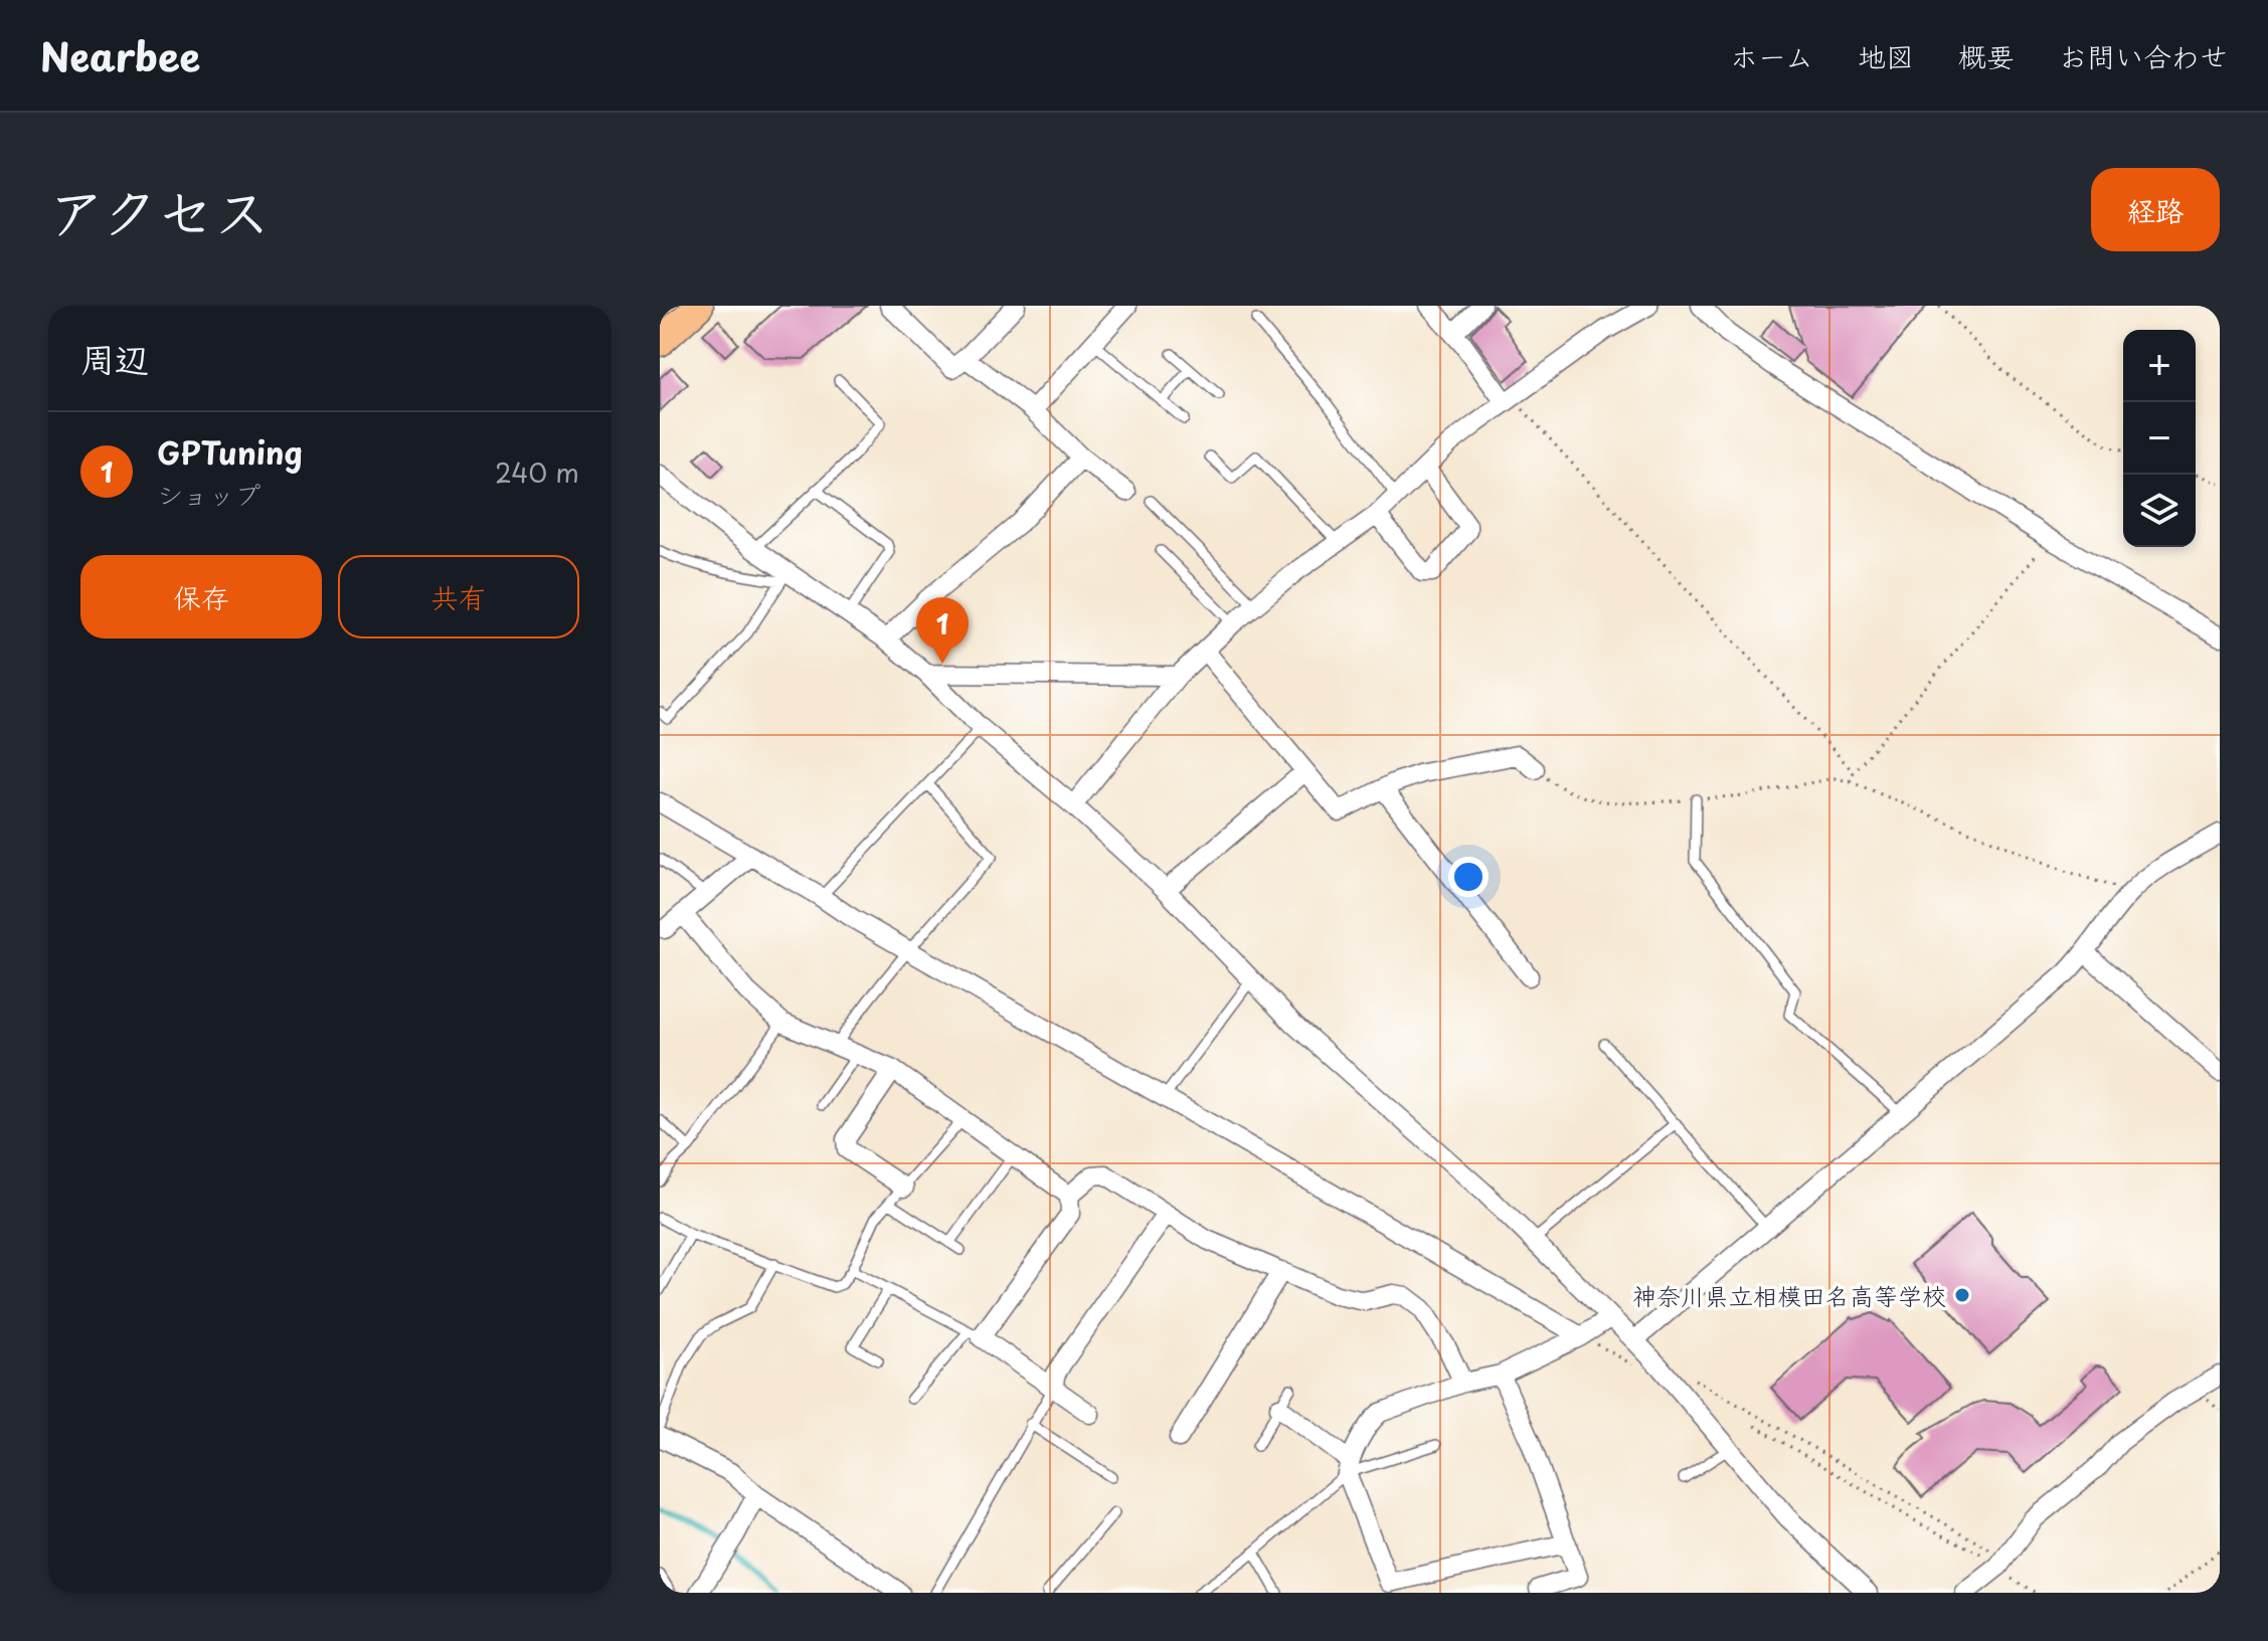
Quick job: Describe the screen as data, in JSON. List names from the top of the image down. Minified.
{"places":["神奈川県立相模田名高等学校"],"page":{"header":"Nearbee","nav":["ホーム","地図","概要","お問い合わせ"],"title":"アクセス","buttons":["経路",["保存","共有"]],"heading":"周辺","map_buttons":["+","−"],"list":[{"mark":"1","name":"GPTuning","note":"ショップ","value":"240 m"}],"pins":"1"}}
